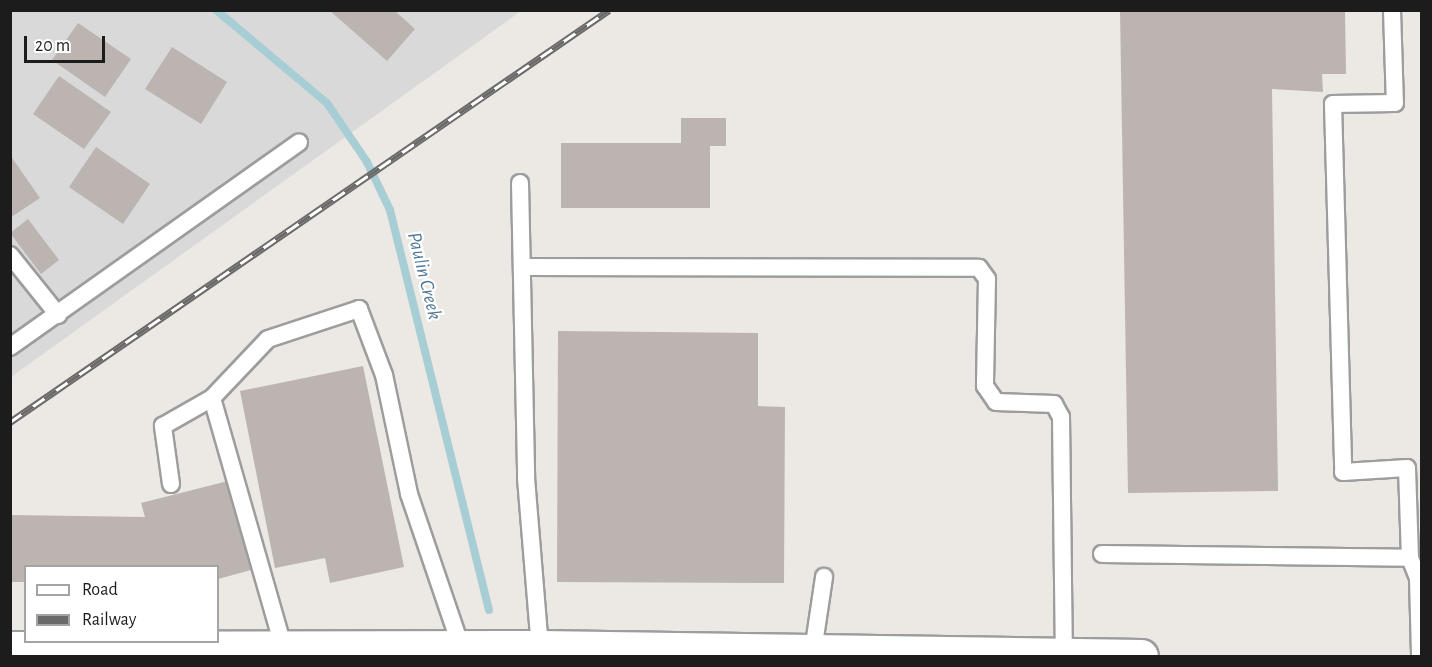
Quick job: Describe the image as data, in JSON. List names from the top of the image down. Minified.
{"water":["Paulin Creek"],"legend":["Road","Railway"],"scale_bar":"20 m"}
